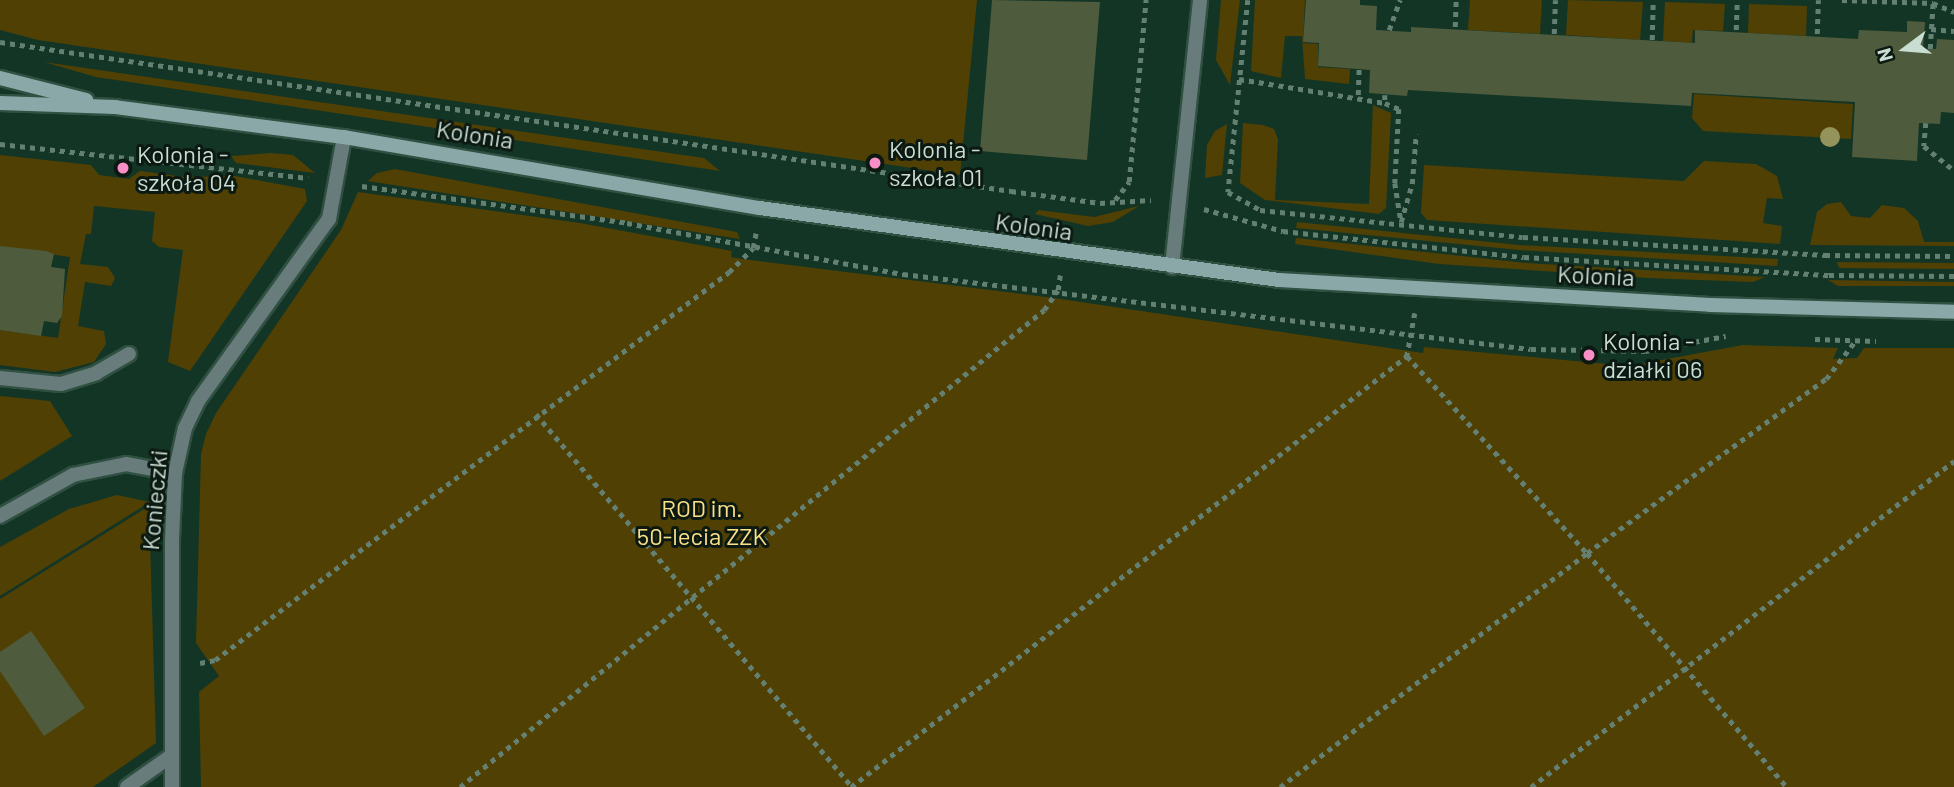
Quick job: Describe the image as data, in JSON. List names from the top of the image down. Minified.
{"streets":{"street":["Kolonia","Konieczki"]},"crossings":[["Kolonia","Konieczki"]],"parks":["ROD im. 50-lecia ZZK"],"places":["Kolonia - szkoła 01","Kolonia - szkoła 04","Kolonia - działki 06"],"north":"left"}
